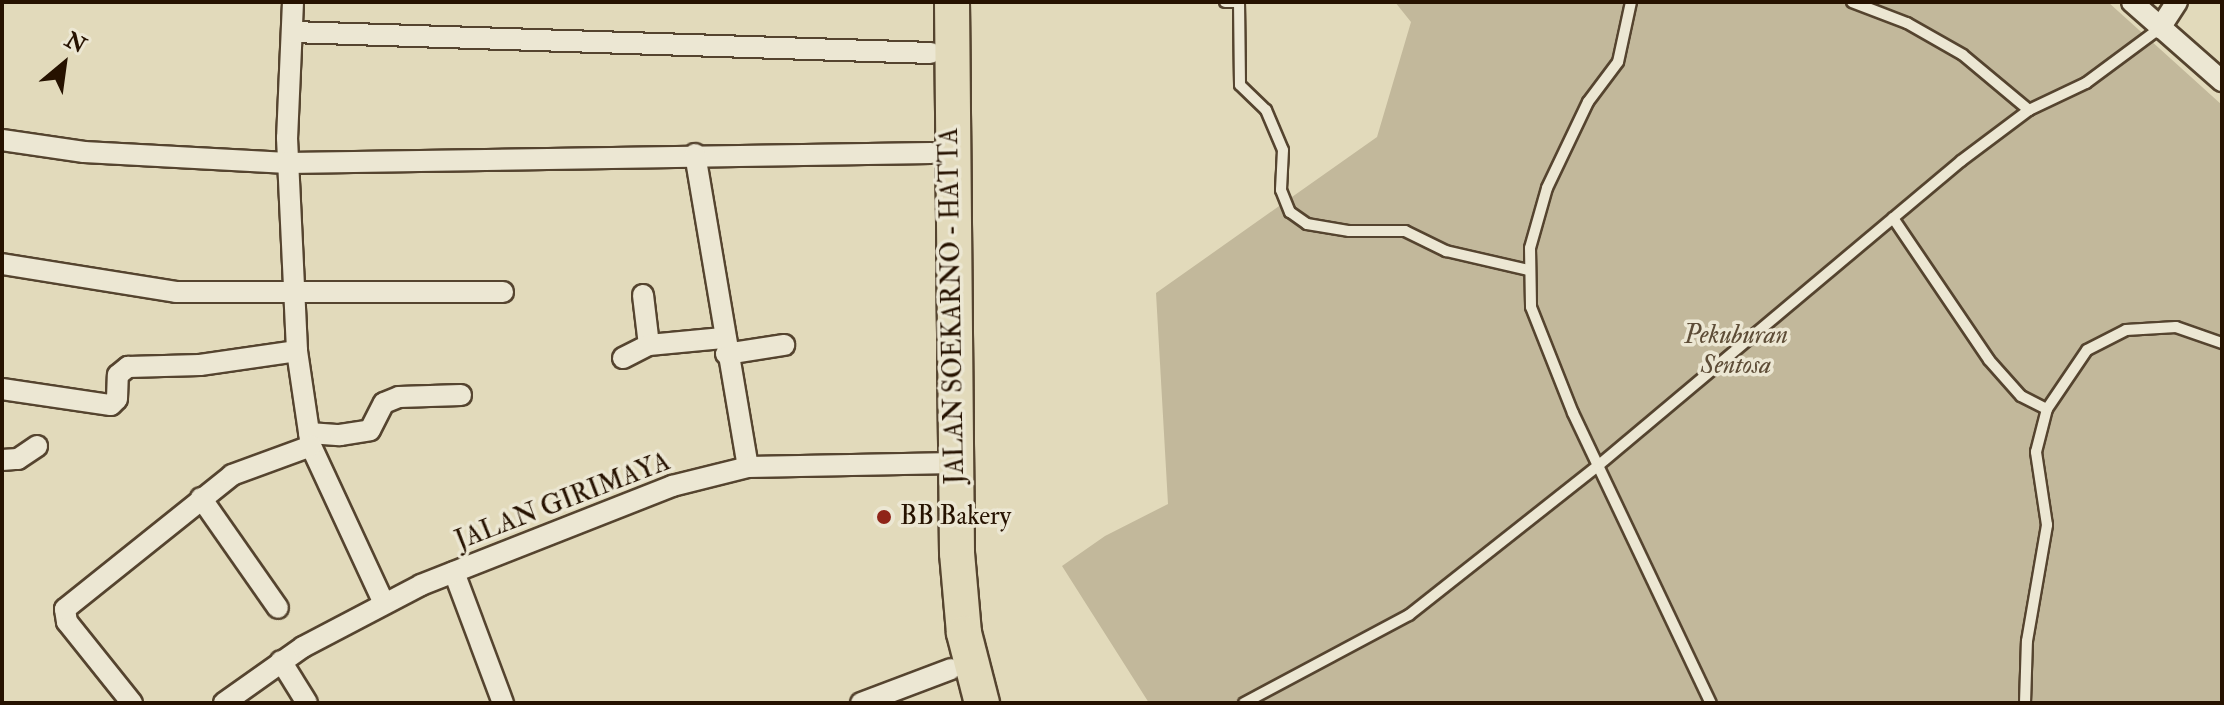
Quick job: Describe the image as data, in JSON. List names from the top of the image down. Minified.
{"streets":{"highway":["JALAN SOEKARNO - HATTA"],"street":["JALAN GIRIMAYA"]},"crossings":[["JALAN SOEKARNO - HATTA","JALAN GIRIMAYA"]],"parks":["Pekuburan Sentosa"],"places":["BB Bakery"],"north":"top right"}
